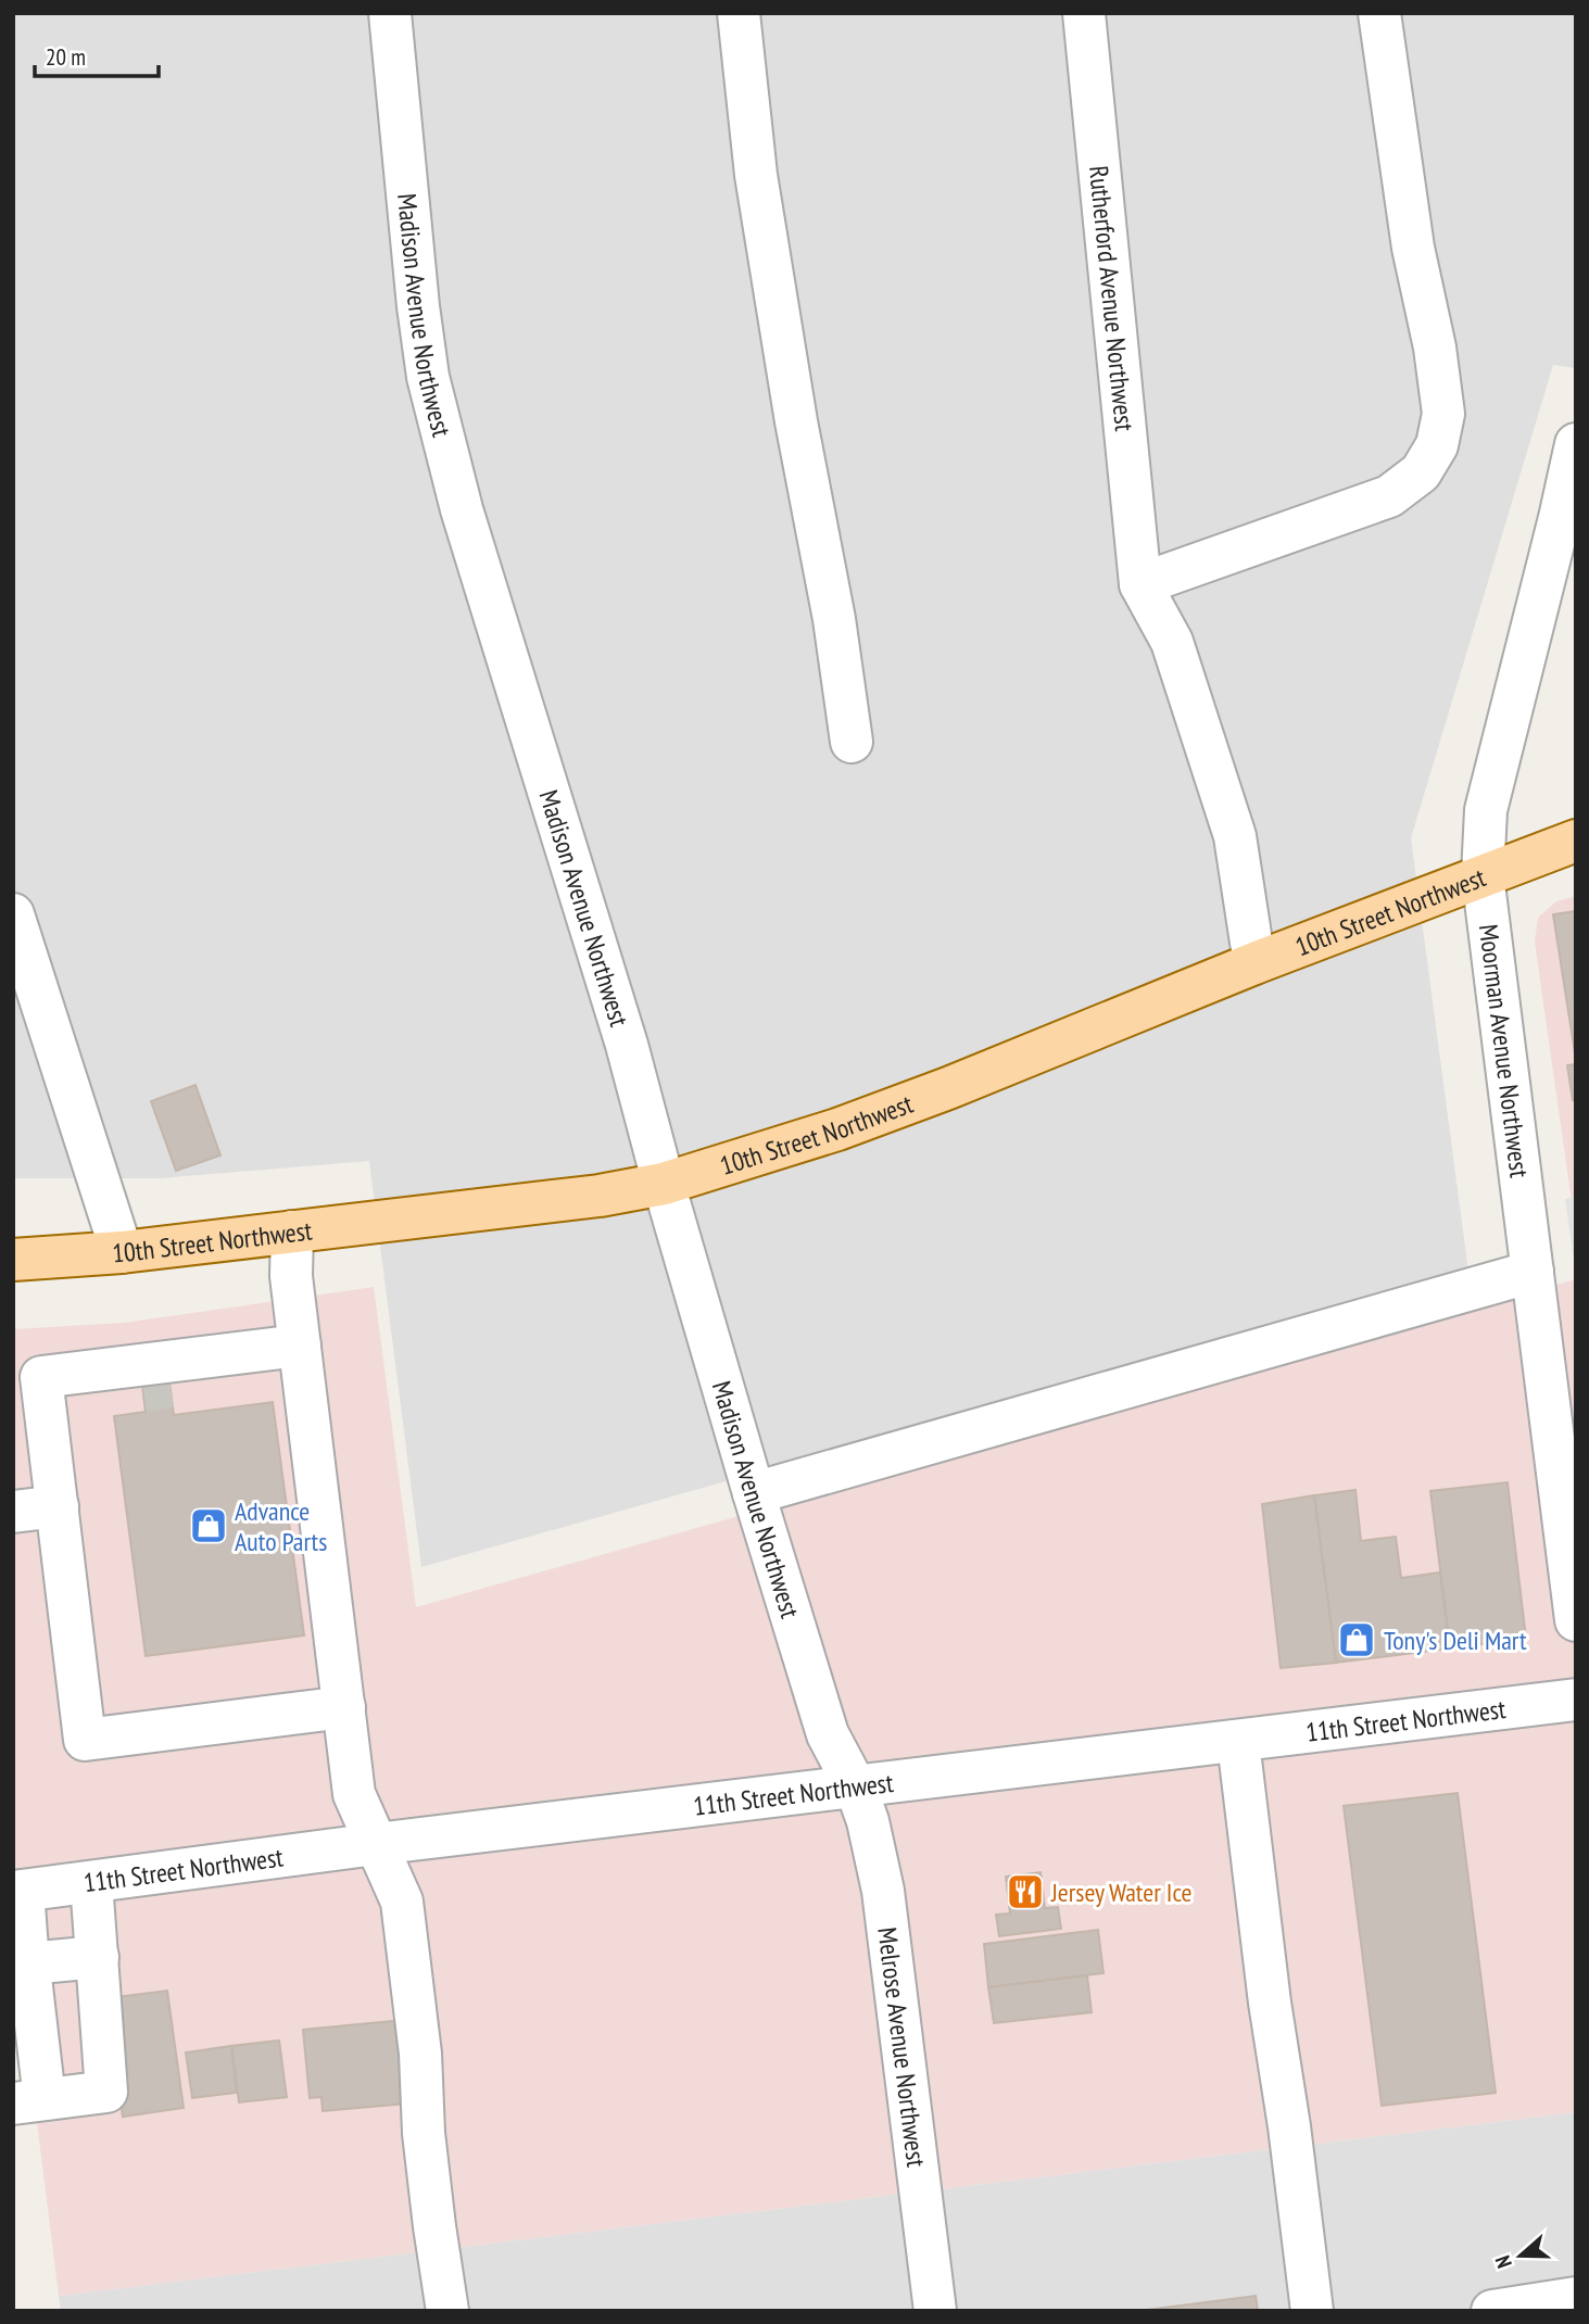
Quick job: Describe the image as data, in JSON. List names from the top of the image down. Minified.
{"streets":{"main road":["10th Street Northwest"],"street":["Rutherford Avenue Northwest","Madison Avenue Northwest","Moorman Avenue Northwest","11th Street Northwest","Melrose Avenue Northwest"]},"crossings":[["Madison Avenue Northwest","10th Street Northwest"],["Madison Avenue Northwest","11th Street Northwest"],["Madison Avenue Northwest","Melrose Avenue Northwest"],["10th Street Northwest","Moorman Avenue Northwest"],["11th Street Northwest","Melrose Avenue Northwest"]],"places":{"shop":["Advance Auto Parts","Tony's Deli Mart"],"restaurant":["Jersey Water Ice"]},"scale_bar":"20 m","north":"left"}
